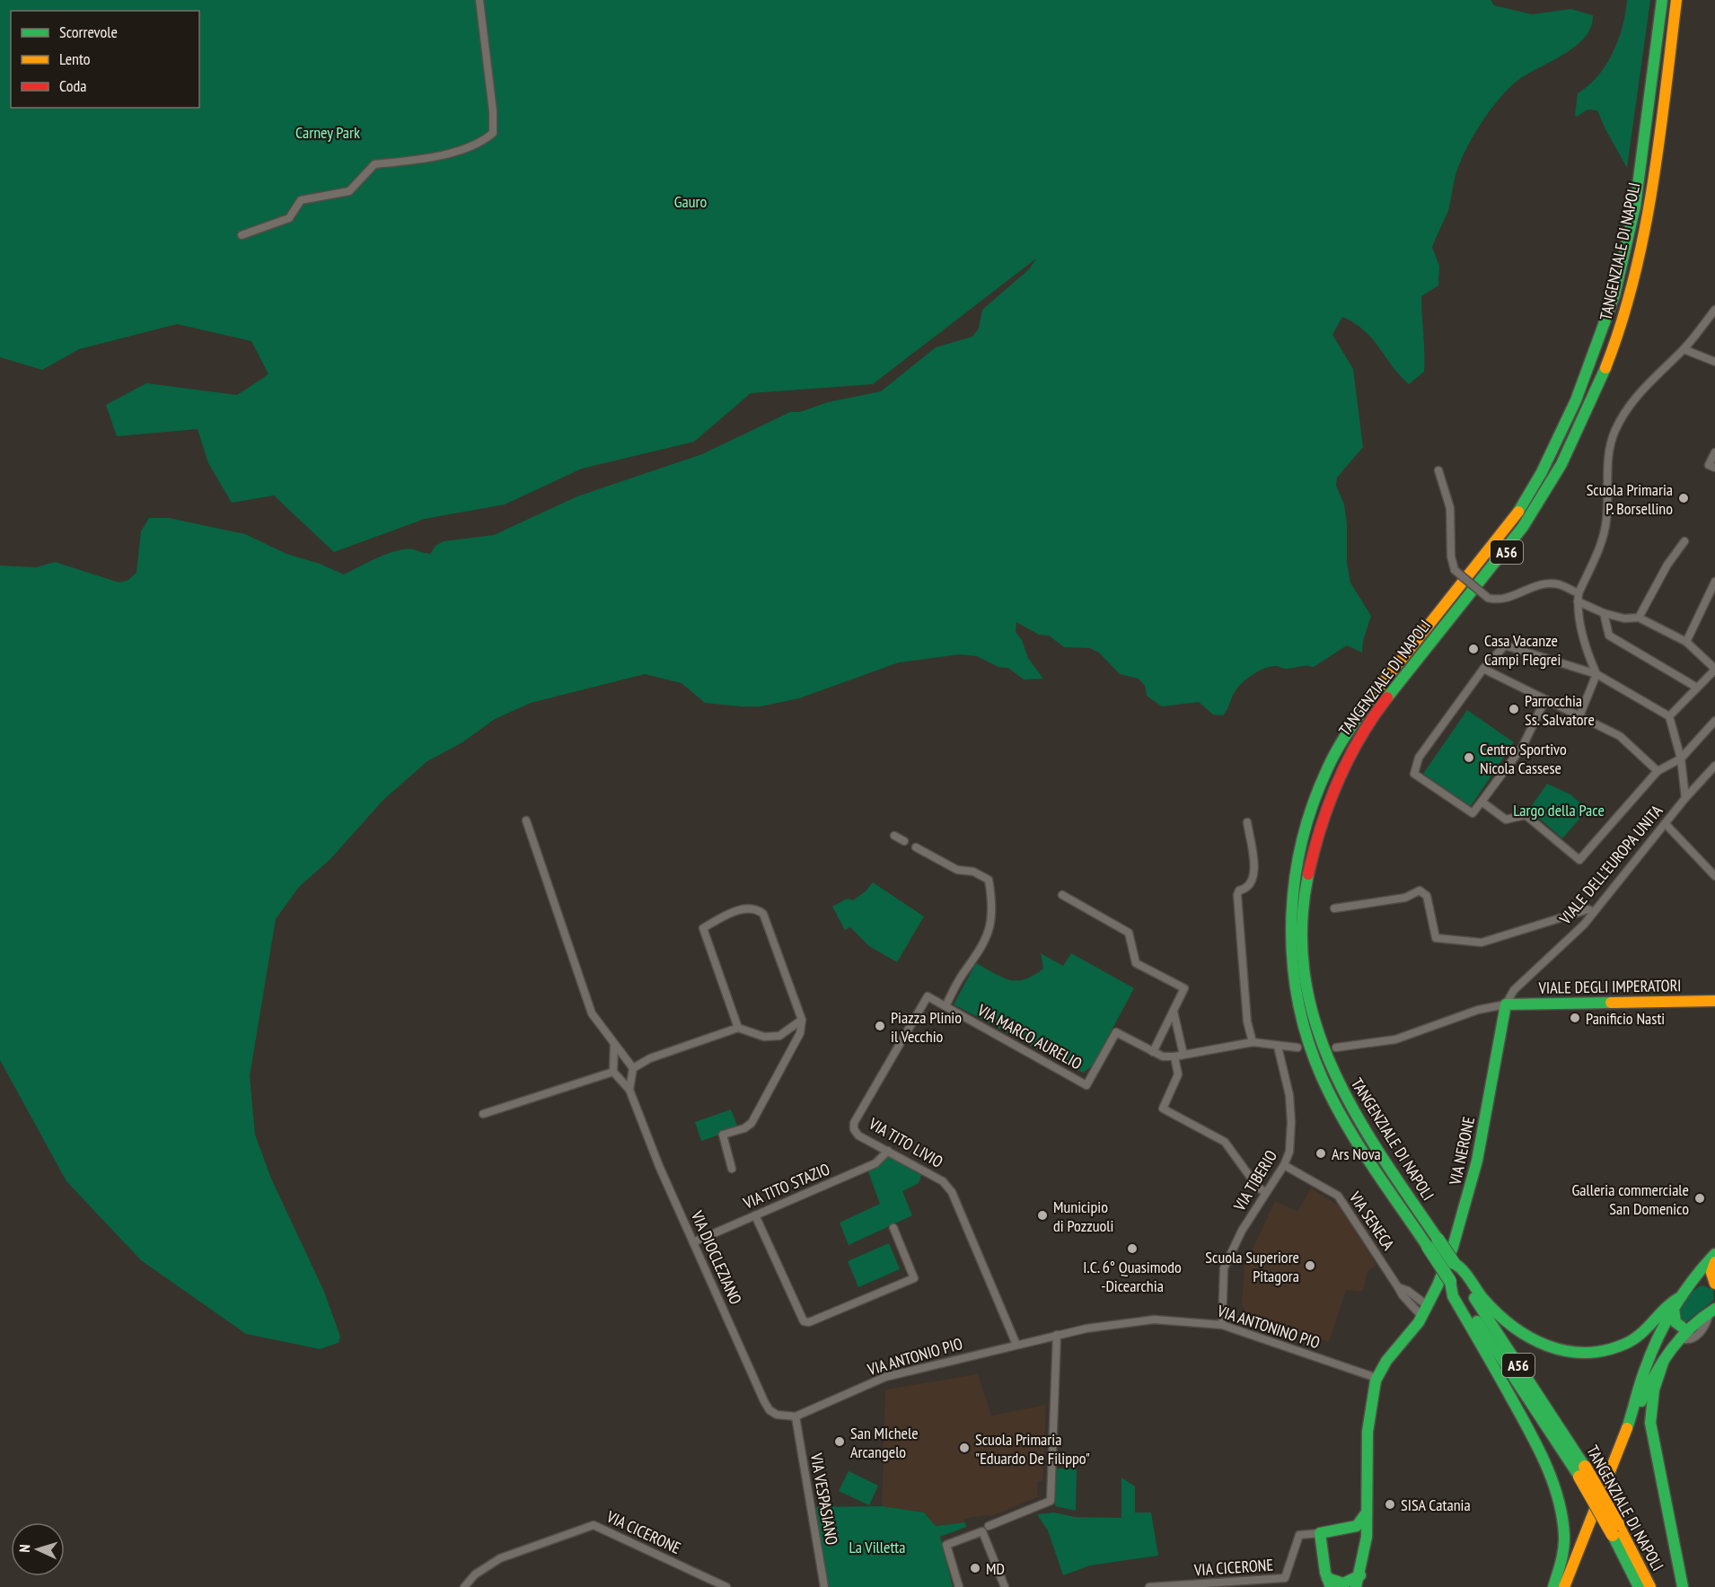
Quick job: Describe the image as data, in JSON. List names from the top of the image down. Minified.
{"streets":{"main road":["TANGENZIALE DI NAPOLI","A56","VIALE DEGLI IMPERATORI","VIA NERONE"],"street":["VIALE DELL'EUROPA UNITA","VIA MARCO AURELIO","VIA TITO LIVIO","VIA TIBERIO","VIA TITO STAZIO","VIA SENECA","VIA DIOCLEZIANO","VIA ANTONINO PIO","VIA ANTONIO PIO","VIA VESPASIANO","VIA CICERONE"]},"crossings":[["VIALE DELL'EUROPA UNITA","VIALE DEGLI IMPERATORI"],["VIALE DELL'EUROPA UNITA","VIA NERONE"],["VIALE DEGLI IMPERATORI","VIA NERONE"],["VIA MARCO AURELIO","VIA TITO LIVIO"],["VIA MARCO AURELIO","VIA TIBERIO"],["VIA TITO LIVIO","VIA TITO STAZIO"],["VIA TITO LIVIO","VIA ANTONINO PIO"],["VIA TITO LIVIO","VIA ANTONIO PIO"],["VIA NERONE","VIA SENECA"],["VIA NERONE","VIA ANTONINO PIO"],["VIA TIBERIO","VIA SENECA"],["VIA TIBERIO","VIA ANTONINO PIO"],["VIA TITO STAZIO","VIA DIOCLEZIANO"],["VIA DIOCLEZIANO","VIA ANTONIO PIO"],["VIA DIOCLEZIANO","VIA VESPASIANO"],["VIA ANTONINO PIO","VIA ANTONIO PIO"],["VIA ANTONIO PIO","VIA VESPASIANO"]],"parks":["Carney Park","Gauro","Largo della Pace","La Villetta"],"places":["Scuola Primaria P. Borsellino","Casa Vacanze Campi Flegrei","Parrocchia Ss. Salvatore","Centro Sportivo Nicola Cassese","Panificio Nasti","Piazza Plinio il Vecchio","Ars Nova","Galleria commerciale San Domenico","Municipio di Pozzuoli","I.C. 6° Quasimodo -Dicearchia","Scuola Superiore Pitagora","San MIchele Arcangelo","Scuola Primaria \"Eduardo De Filippo\"","SISA Catania","MD"],"legend":["Scorrevole","Lento","Coda"],"north":"left"}
